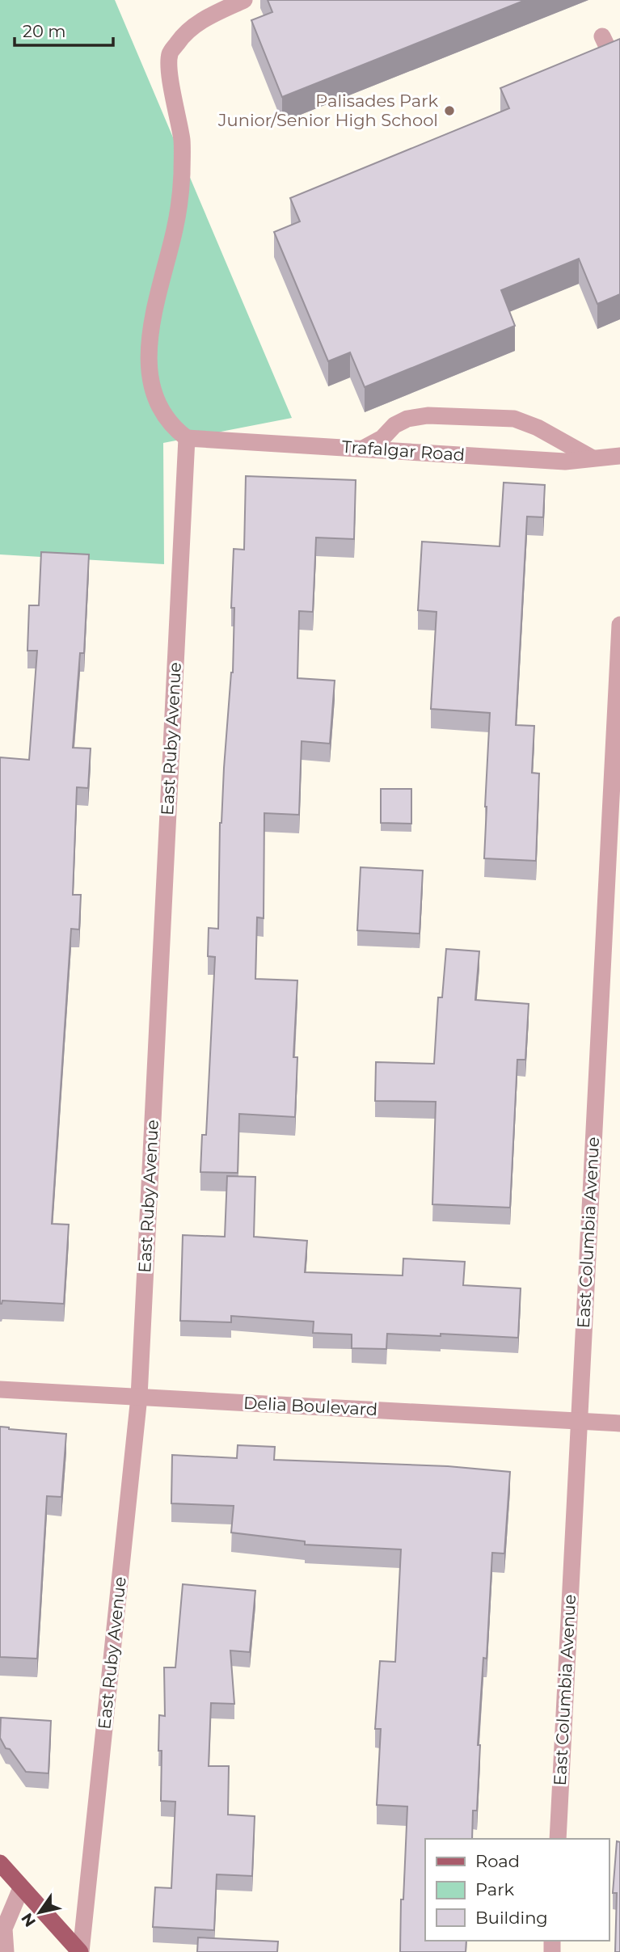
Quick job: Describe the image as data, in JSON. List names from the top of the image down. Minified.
{"streets":{"street":["Trafalgar Road","East Ruby Avenue","East Columbia Avenue","Delia Boulevard"]},"crossings":[["Trafalgar Road","East Ruby Avenue"],["East Ruby Avenue","Delia Boulevard"],["East Columbia Avenue","Delia Boulevard"]],"places":["Palisades Park Junior/Senior High School"],"legend":["Road","Park","Building"],"scale_bar":"20 m","north":"bottom left"}
